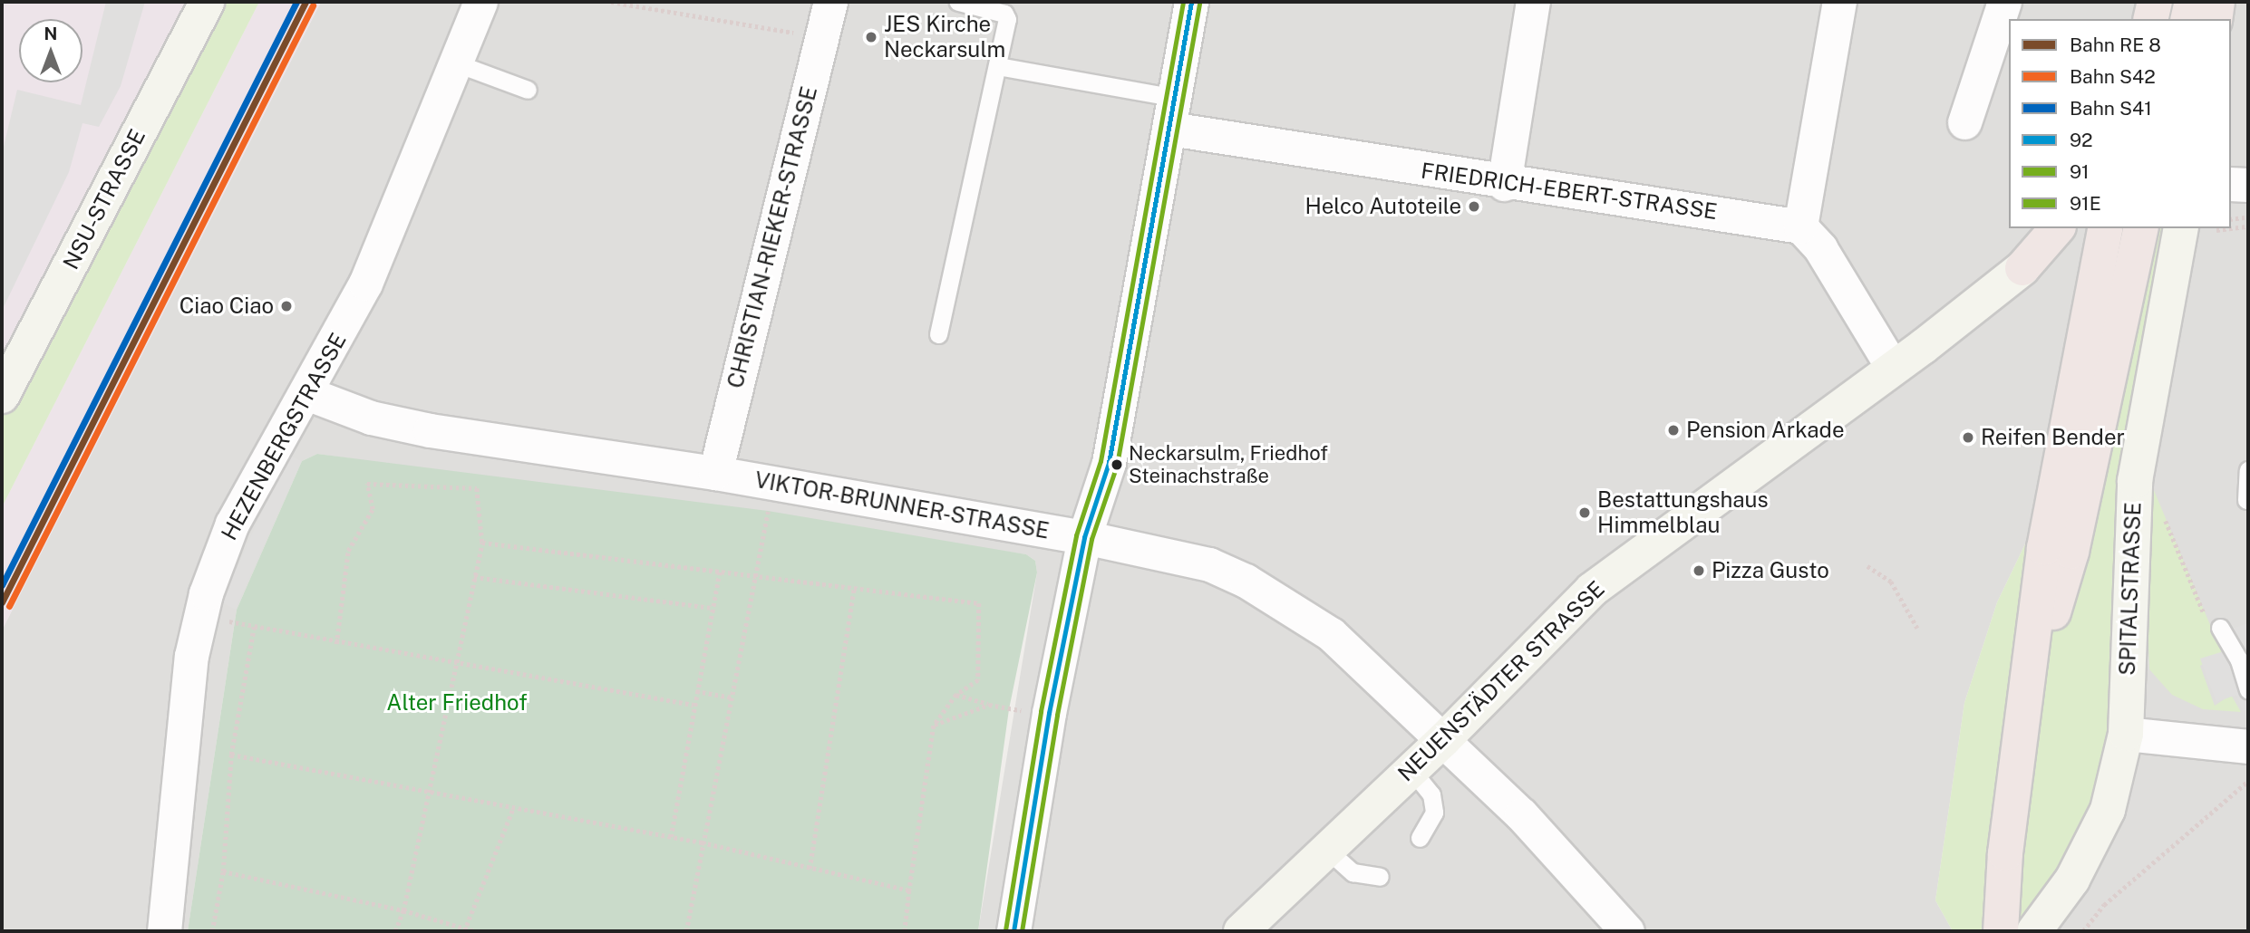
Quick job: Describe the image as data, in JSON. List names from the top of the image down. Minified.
{"streets":{"main road":["NSU-STRASSE","SPITALSTRASSE","NEUENSTÄDTER STRASSE"],"street":["FRIEDRICH-EBERT-STRASSE","CHRISTIAN-RIEKER-STRASSE","HEZENBERGSTRASSE","VIKTOR-BRUNNER-STRASSE"]},"crossings":[["CHRISTIAN-RIEKER-STRASSE","VIKTOR-BRUNNER-STRASSE"],["HEZENBERGSTRASSE","VIKTOR-BRUNNER-STRASSE"],["VIKTOR-BRUNNER-STRASSE","NEUENSTÄDTER STRASSE"]],"parks":["Alter Friedhof"],"places":["JES Kirche Neckarsulm","Helco Autoteile","Ciao Ciao","Pension Arkade","Reifen Bender","Neckarsulm, Friedhof Steinachstraße","Bestattungshaus Himmelblau","Pizza Gusto"],"lines":["rail line S41","transit line 92","transit line 91E","transit line 91","rail line S42"],"legend":["Bahn RE 8","Bahn S42","Bahn S41","92","91","91E"],"north":"top"}
